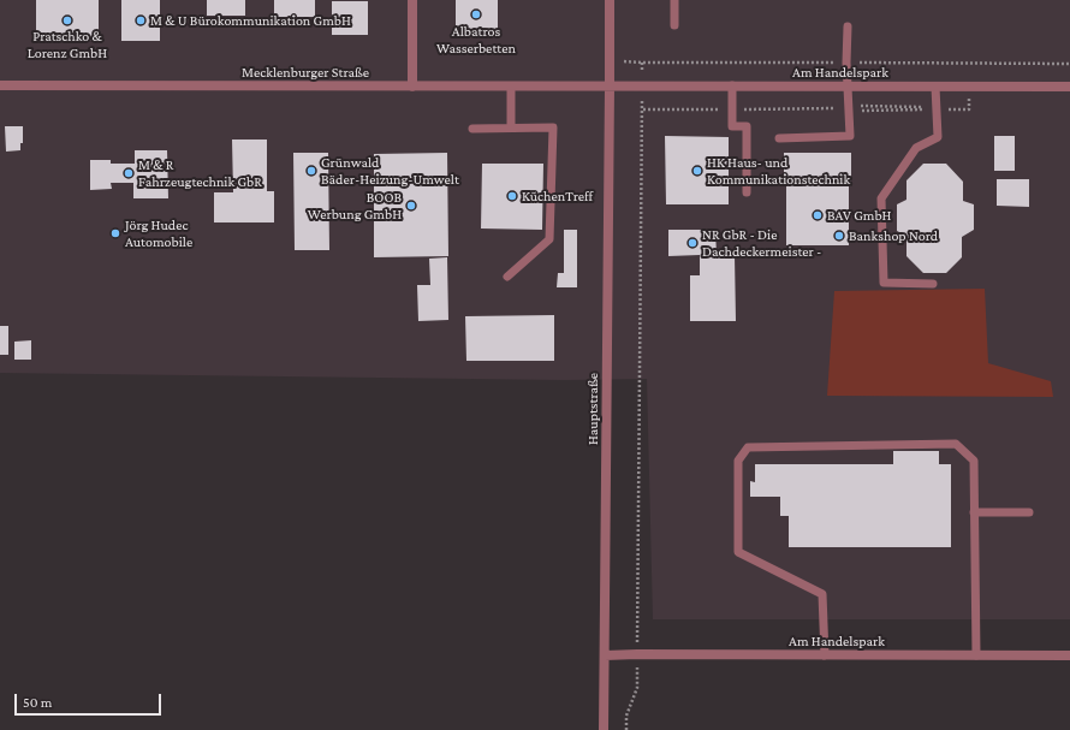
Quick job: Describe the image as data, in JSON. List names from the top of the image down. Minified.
{"streets":{"street":["Mecklenburger Straße","Am Handelspark","Hauptstraße"]},"crossings":[["Mecklenburger Straße","Am Handelspark"],["Mecklenburger Straße","Hauptstraße"],["Am Handelspark","Hauptstraße"]],"places":["Albatros Wasserbetten","Pratschko & Lorenz GmbH","M & U Bürokommunikation GmbH","Grünwald Bäder-Heizung-Umwelt","HK Haus- und Kommunikationstechnik","M & R Fahrzeugtechnik GbR","KüchenTreff","BOOB Werbung GmbH","BAV GmbH","Jörg Hudec Automobile","Bankshop Nord","NR GbR - Die Dachdeckermeister -"],"scale_bar":"50 m"}
